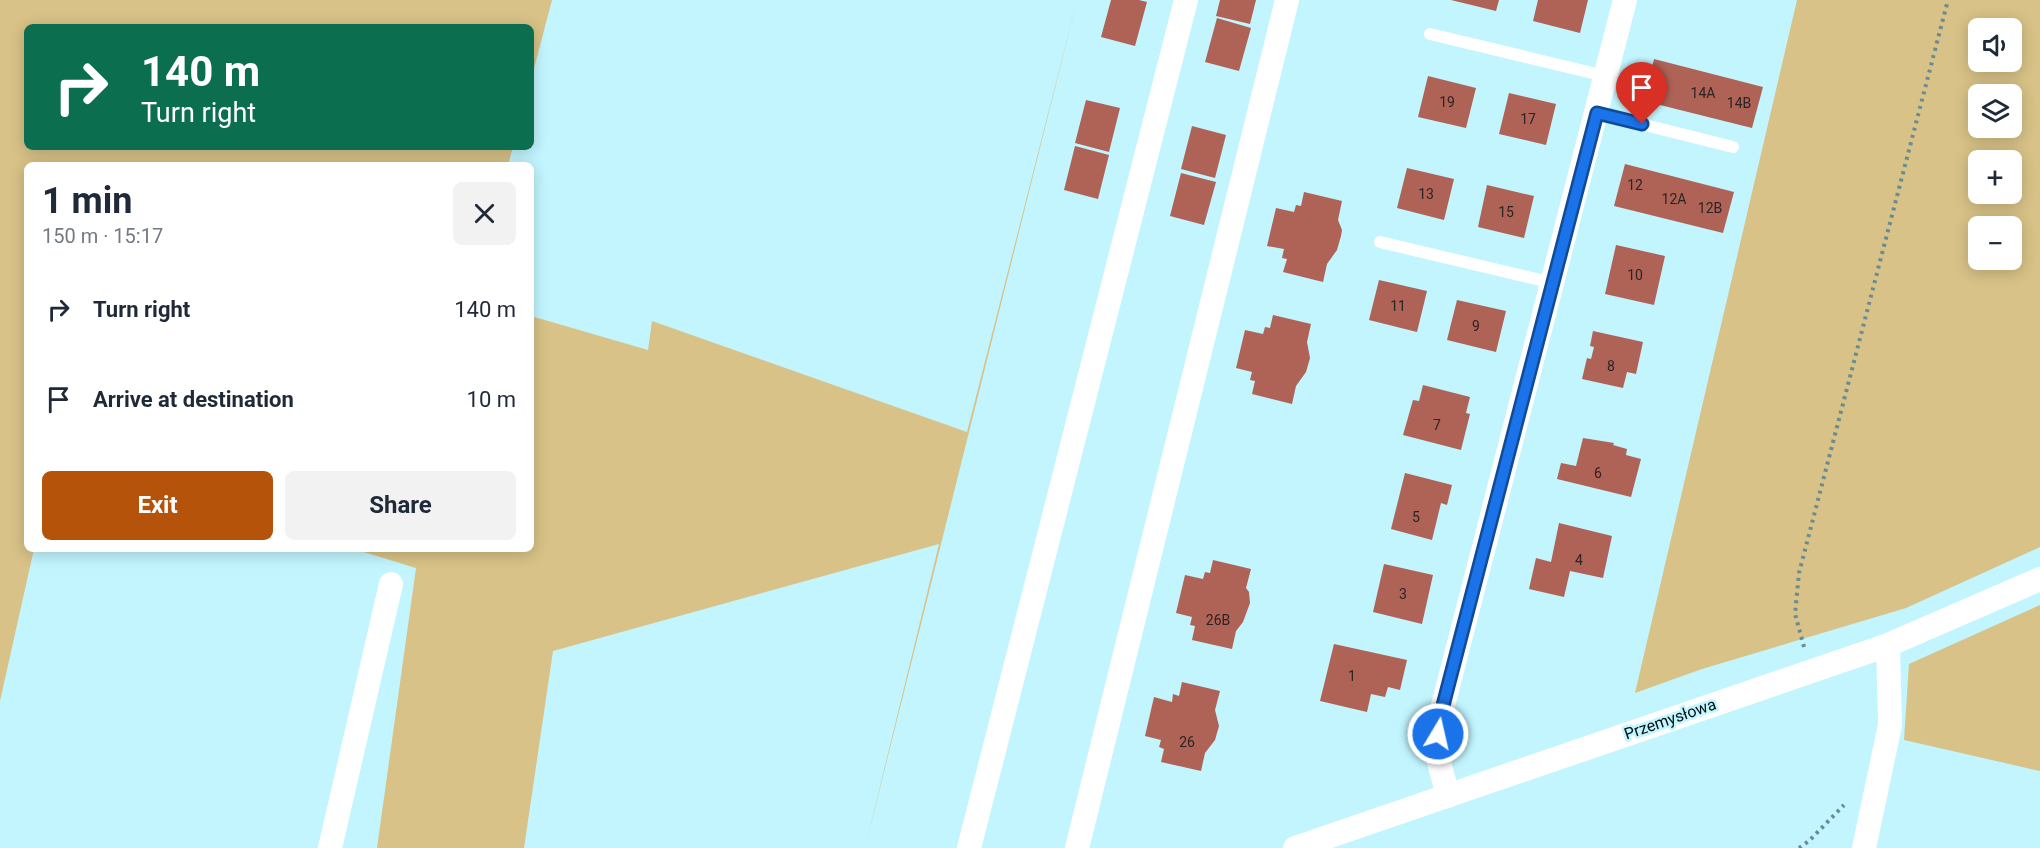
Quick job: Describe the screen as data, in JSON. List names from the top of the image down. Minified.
{"streets":{"street":["Przemysłowa"]},"house_numbers":["14A","19","14B","17","12","13","12A","12B","15","10","11","9","8","7","6","5","4","3","26B","1","26"],"page":{"map_buttons":["+","−"],"turn":["140 m","Turn right"],"heading":["1 min","150 m · 15:17"],"list":[{"name":"Turn right","value":"140 m"},{"name":"Arrive at destination","value":"10 m"}],"buttons":["Exit","Share"]}}
